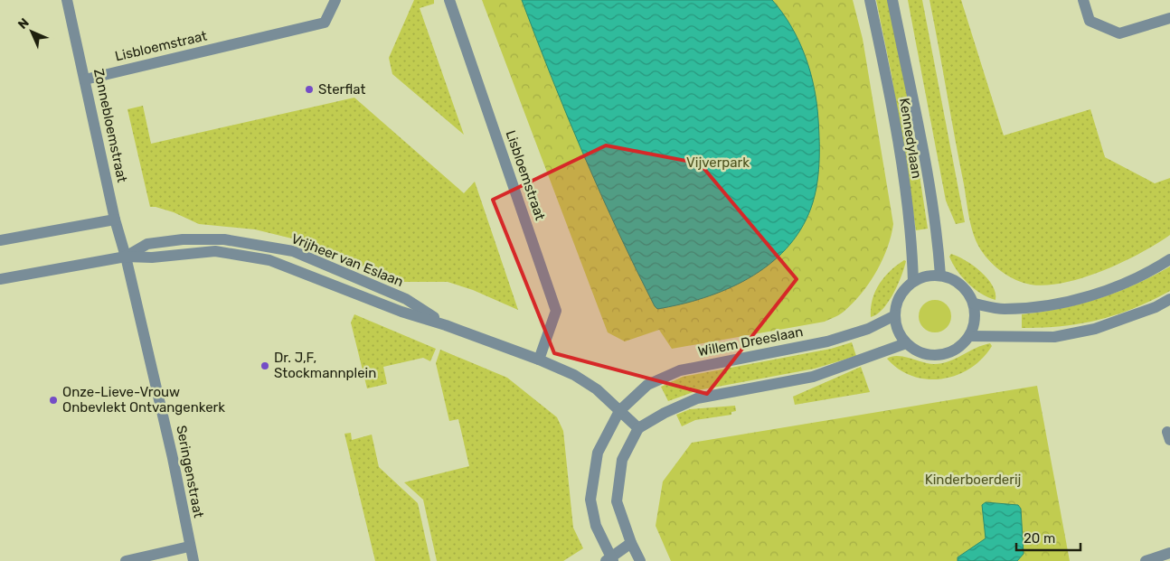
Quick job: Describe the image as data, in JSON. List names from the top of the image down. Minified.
{"streets":{"street":["Lisbloemstraat","Zonnebloemstraat","Kennedylaan","Vrijheer van Eslaan","Willem Dreeslaan","Seringenstraat"]},"crossings":[["Lisbloemstraat","Zonnebloemstraat"],["Lisbloemstraat","Vrijheer van Eslaan"],["Zonnebloemstraat","Vrijheer van Eslaan"],["Zonnebloemstraat","Seringenstraat"],["Kennedylaan","Willem Dreeslaan"],["Vrijheer van Eslaan","Willem Dreeslaan"],["Vrijheer van Eslaan","Seringenstraat"]],"parks":["Vijverpark","Kinderboerderij"],"places":["Sterflat","Dr. J,F, Stockmannplein","Onze-Lieve-Vrouw Onbevlekt Ontvangenkerk"],"scale_bar":"20 m","north":"top left"}
